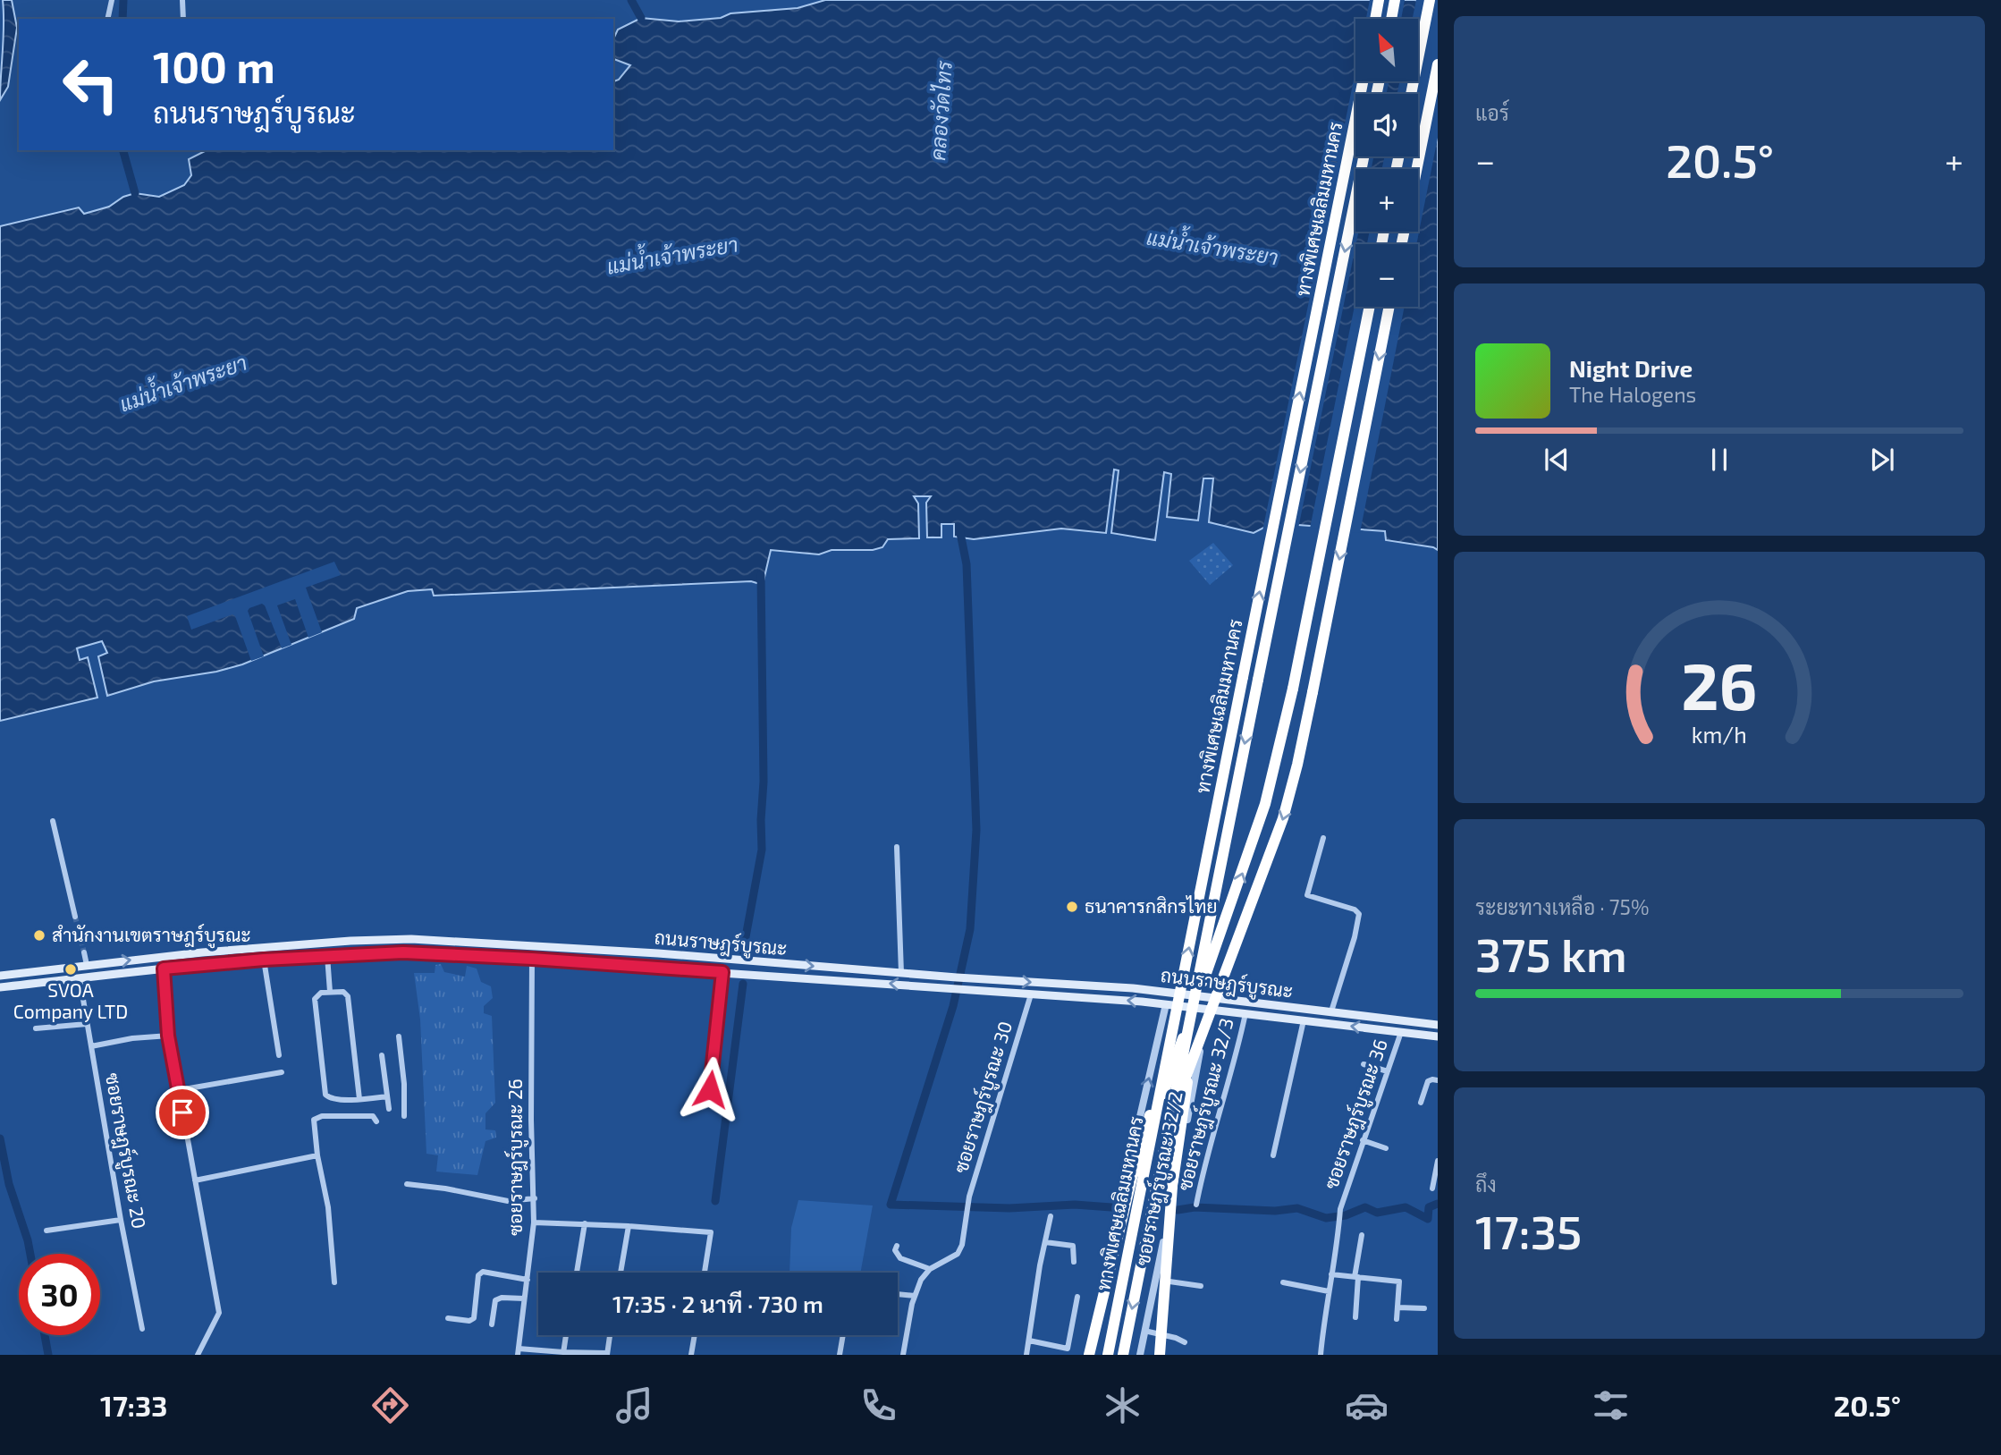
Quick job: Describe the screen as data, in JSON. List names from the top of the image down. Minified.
{"streets":{"highway":["ทางพิเศษเฉลิมมหานคร"],"main road":["ถนนราษฎร์บูรณะ"],"street":["ซอยราษฎร์บูรณะ 30","ซอยราษฎร์บูรณะ 32/3","ซอยราษฎร์บูรณะ 36","ซอยราษฎร์บูรณะ 20","ซอยราษฎร์บูรณะ 26","ซอยราษฎร์บูรณะ 32/2"]},"crossings":[["ถนนราษฎร์บูรณะ","ซอยราษฎร์บูรณะ 30"],["ถนนราษฎร์บูรณะ","ซอยราษฎร์บูรณะ 32/3"],["ถนนราษฎร์บูรณะ","ซอยราษฎร์บูรณะ 36"],["ถนนราษฎร์บูรณะ","ซอยราษฎร์บูรณะ 20"],["ถนนราษฎร์บูรณะ","ซอยราษฎร์บูรณะ 26"],["ถนนราษฎร์บูรณะ","ซอยราษฎร์บูรณะ 32/2"]],"water":["คลองวัดไทร","แม่น้ำเจ้าพระยา"],"places":["ธนาคารกสิกรไทย","สำนักงานเขตราษฎร์บูรณะ","SVOA Company LTD"],"north":"top left","page":{"tile":["แอร์",["ระยะทางเหลือ · 75%","375 km"],["ถึง","17:35"]],"map_buttons":["+","−"],"turn":["100 m","ถนนราษฎร์บูรณะ"],"heat":["−","20.5°","+"],"song":["Night Drive","The Halogens"],"limit":"30","trip":"17:35 · 2 นาที · 730 m","tabs":["17:33","20.5°"],"gauge":["26","km/h"]}}
